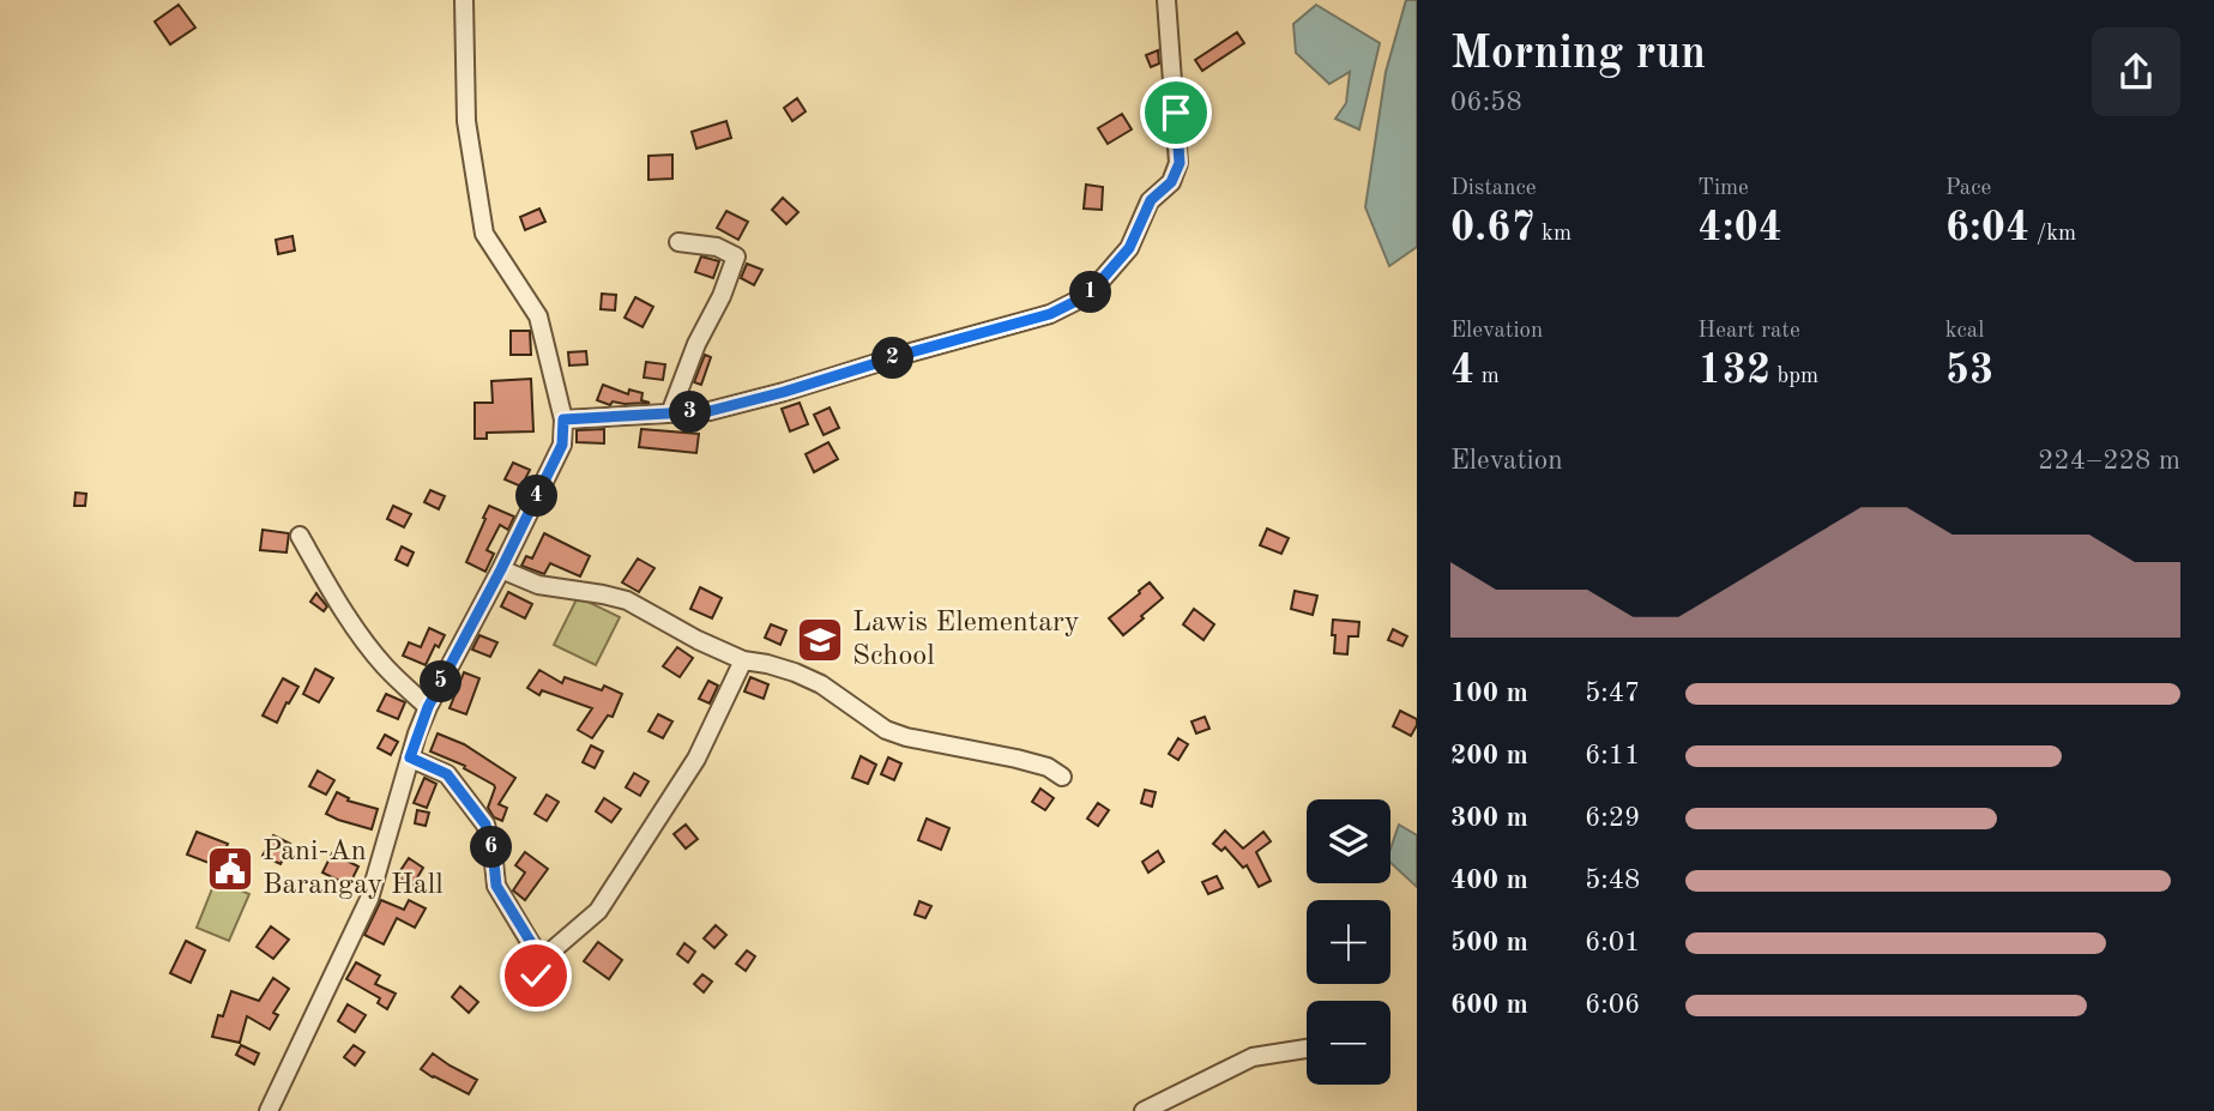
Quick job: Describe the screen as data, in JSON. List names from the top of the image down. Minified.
{"places":{"school or university":["Lawis Elementary School"],"public building":["Pani-An Barangay Hall"]},"page":{"heading":["Morning run","06:58"],"stats":[["Distance","0.67 km"],["Time","4:04"],["Pace","6:04 /km"],["Elevation","4 m"],["Heart rate","132 bpm"],["kcal","53"]],"pins":["1","2","3","4","5","6"],"chart":["Elevation","224–228 m"],"list":[{"name":"100 m","note":"5:47"},{"name":"200 m","note":"6:11"},{"name":"300 m","note":"6:29"},{"name":"400 m","note":"5:48"},{"name":"500 m","note":"6:01"},{"name":"600 m","note":"6:06"}],"map_buttons":["+","−"]}}
